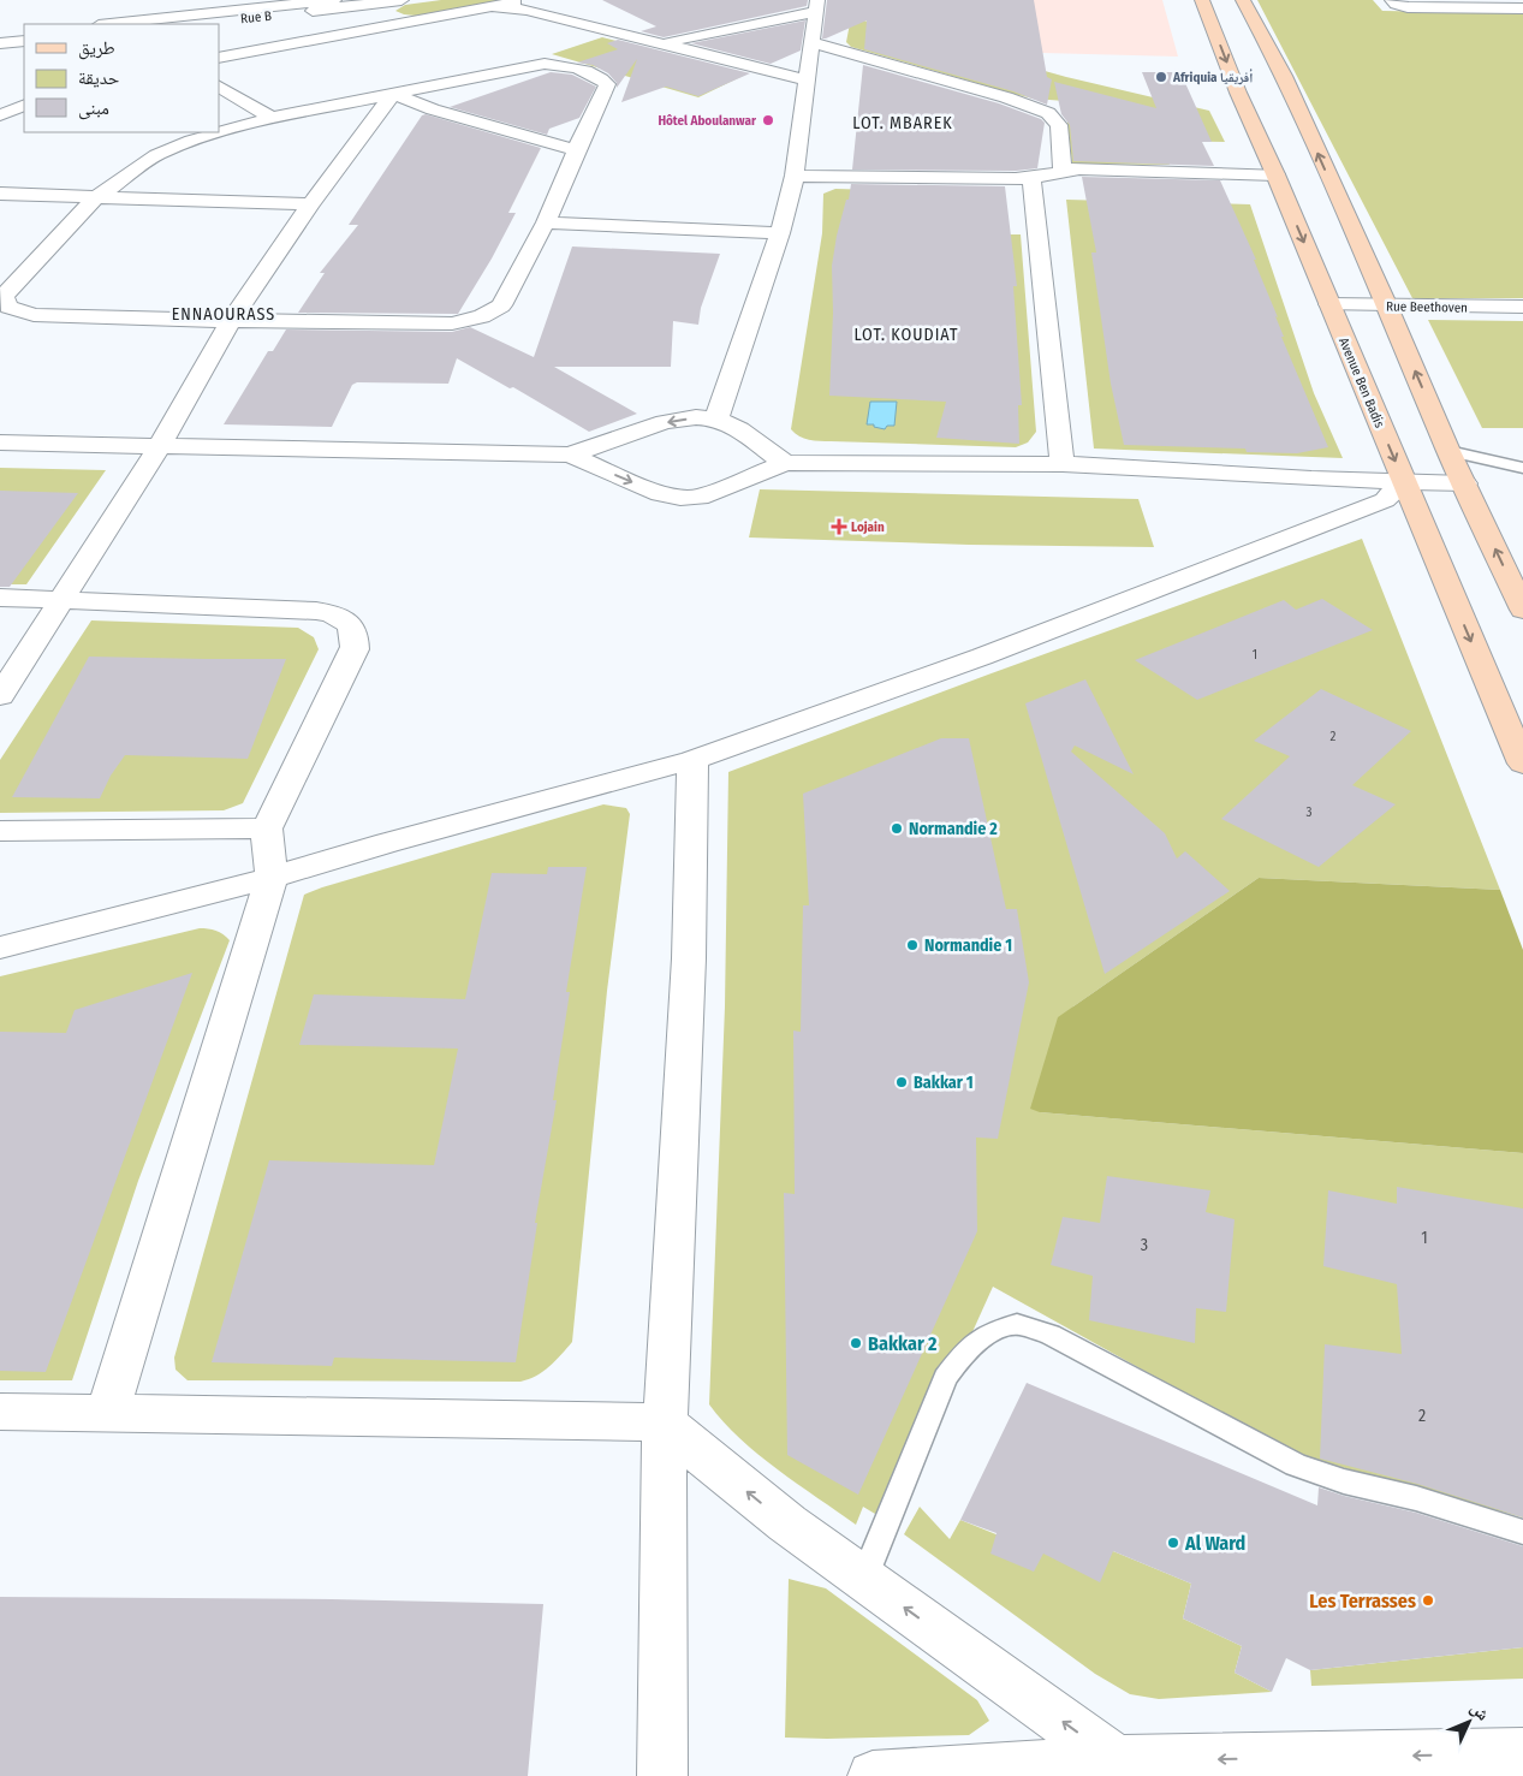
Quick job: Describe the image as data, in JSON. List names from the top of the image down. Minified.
{"streets":{"main road":["Avenue Ben Badis"],"street":["Rue B","Rue Beethoven"]},"crossings":[["Rue Beethoven","Avenue Ben Badis"]],"districts":["LOT. MBAREK","ENNAOURASS","LOT. KOUDIAT"],"places":{"other":["Afriquia أفريقيا","Hôtel Aboulanwar","Normandie 2","Normandie 1","Bakkar 1","Bakkar 2","Al Ward","Les Terrasses"],"health":["Lojain"]},"house_numbers":["1","2","3","1","3","2"],"legend":["طريق","حديقة","مبنى"],"north":"top right"}
